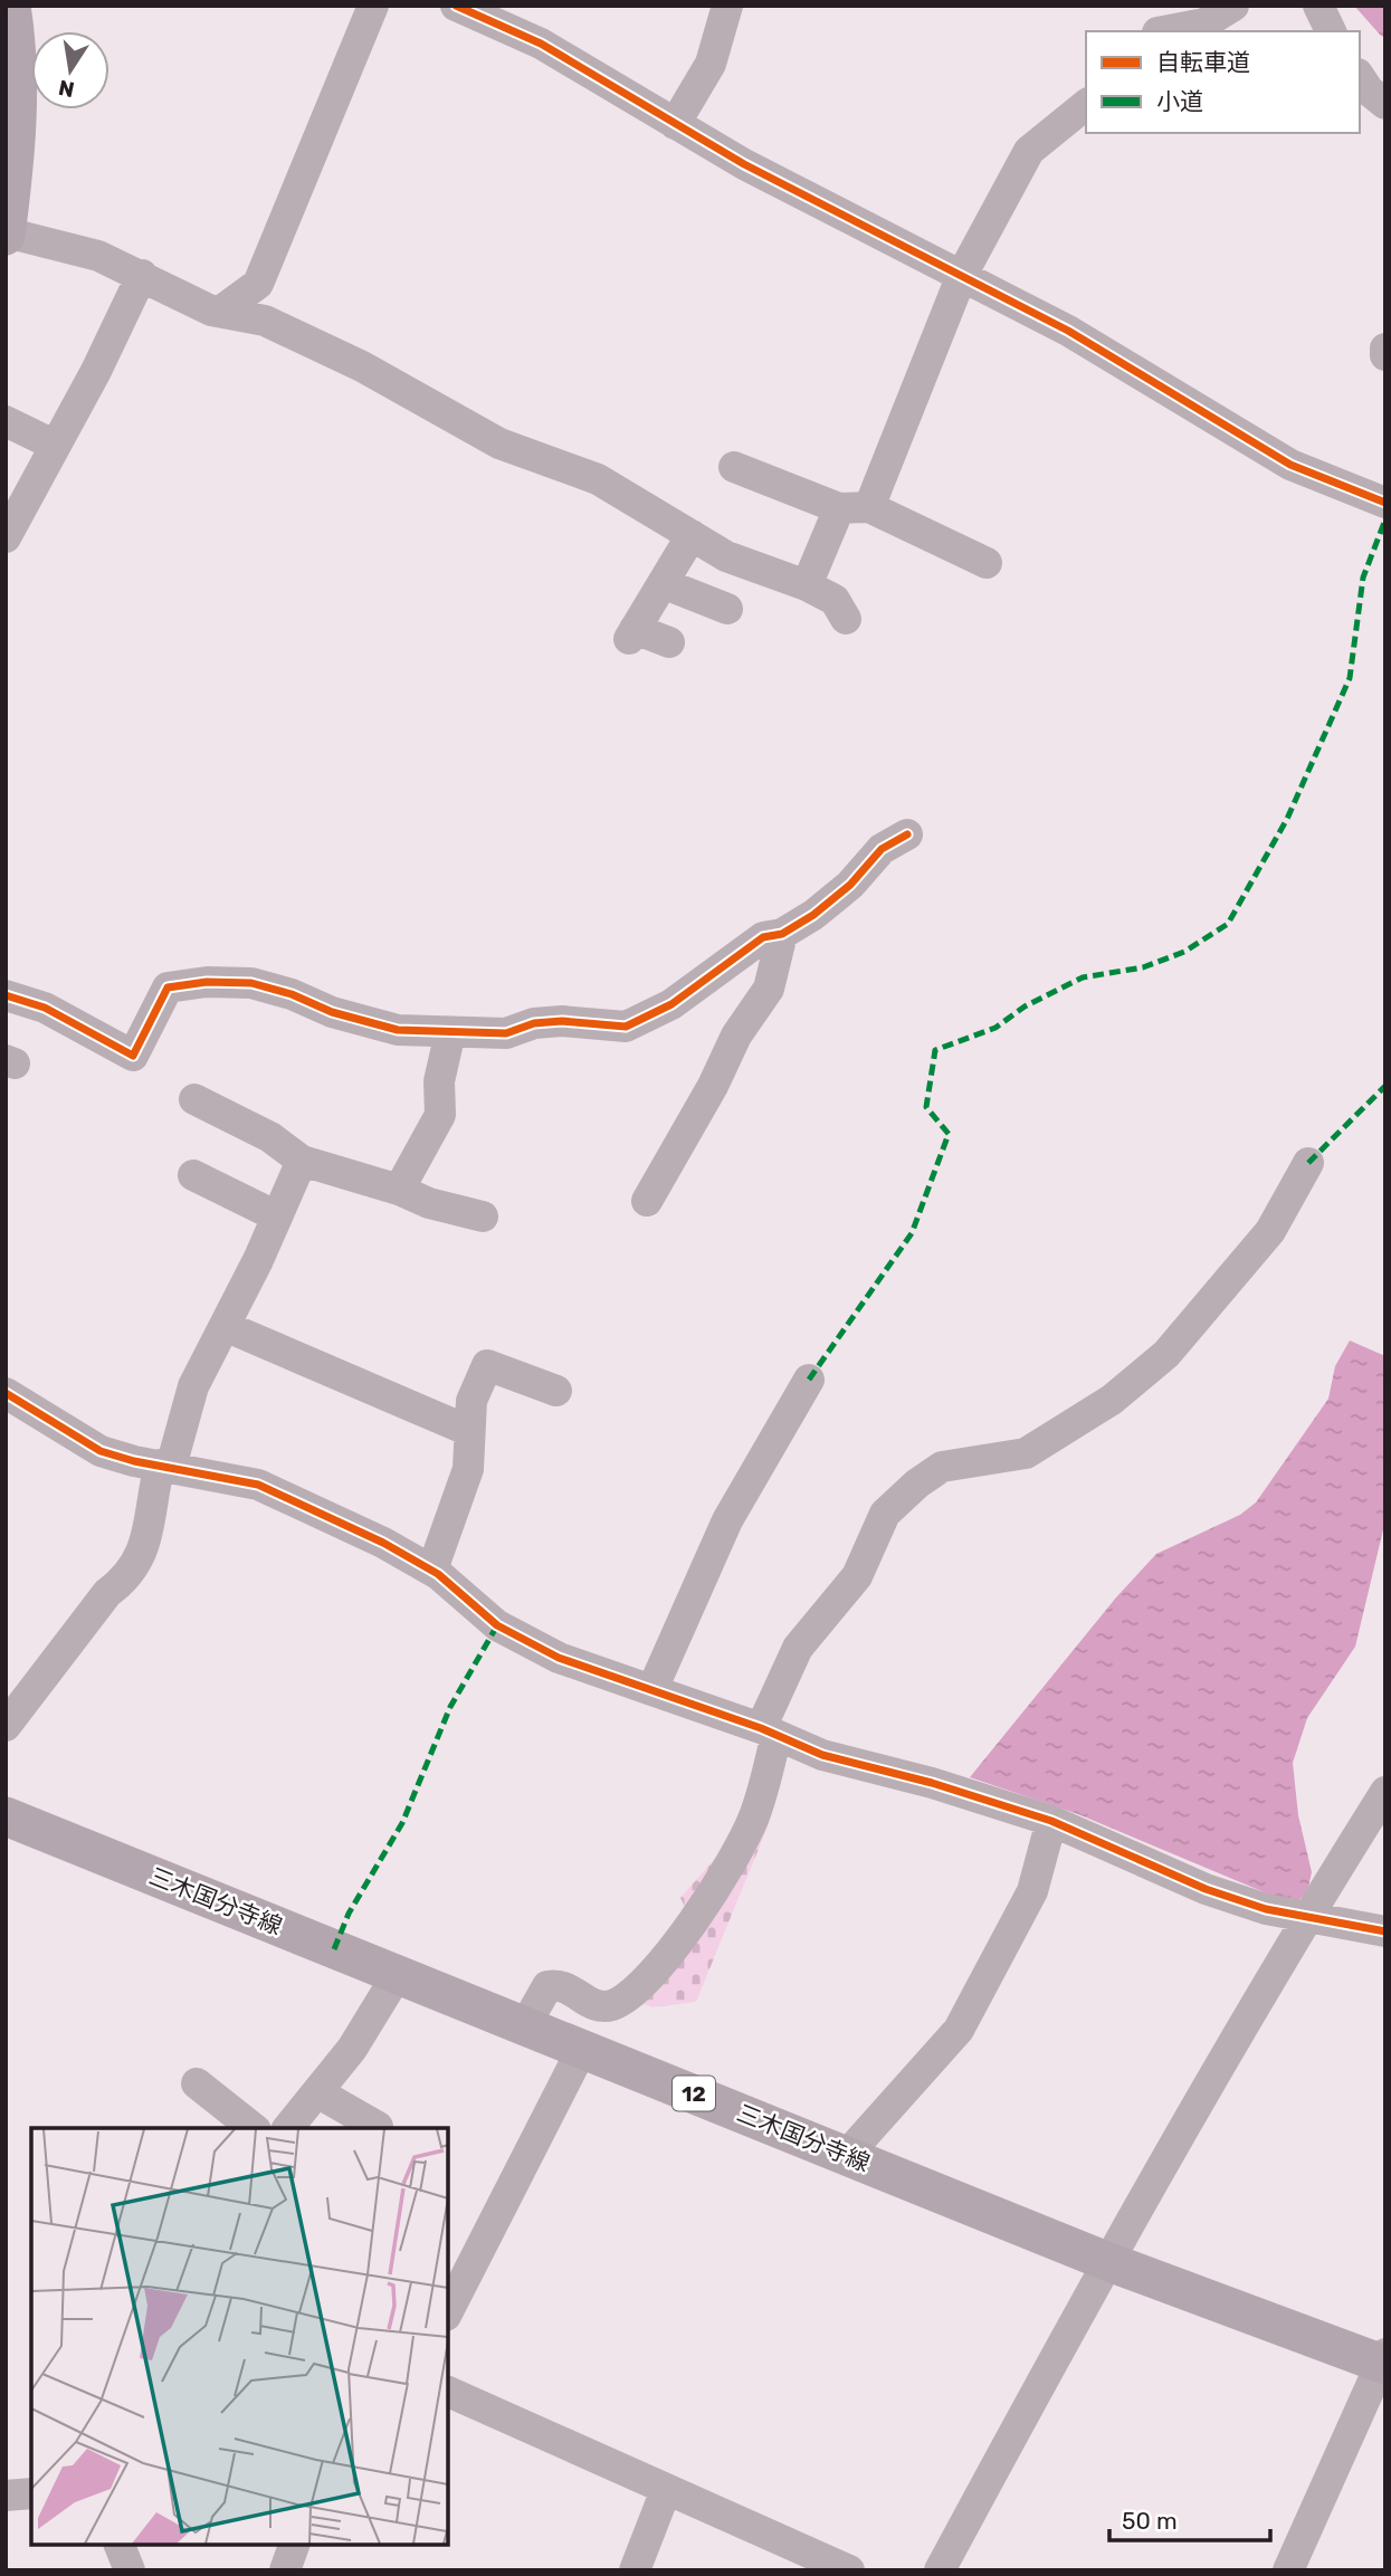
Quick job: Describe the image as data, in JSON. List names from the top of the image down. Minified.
{"streets":{"main road":["三木国分寺線","12"]},"legend":["自転車道","小道"],"scale_bar":"50 m","north":"bottom"}
